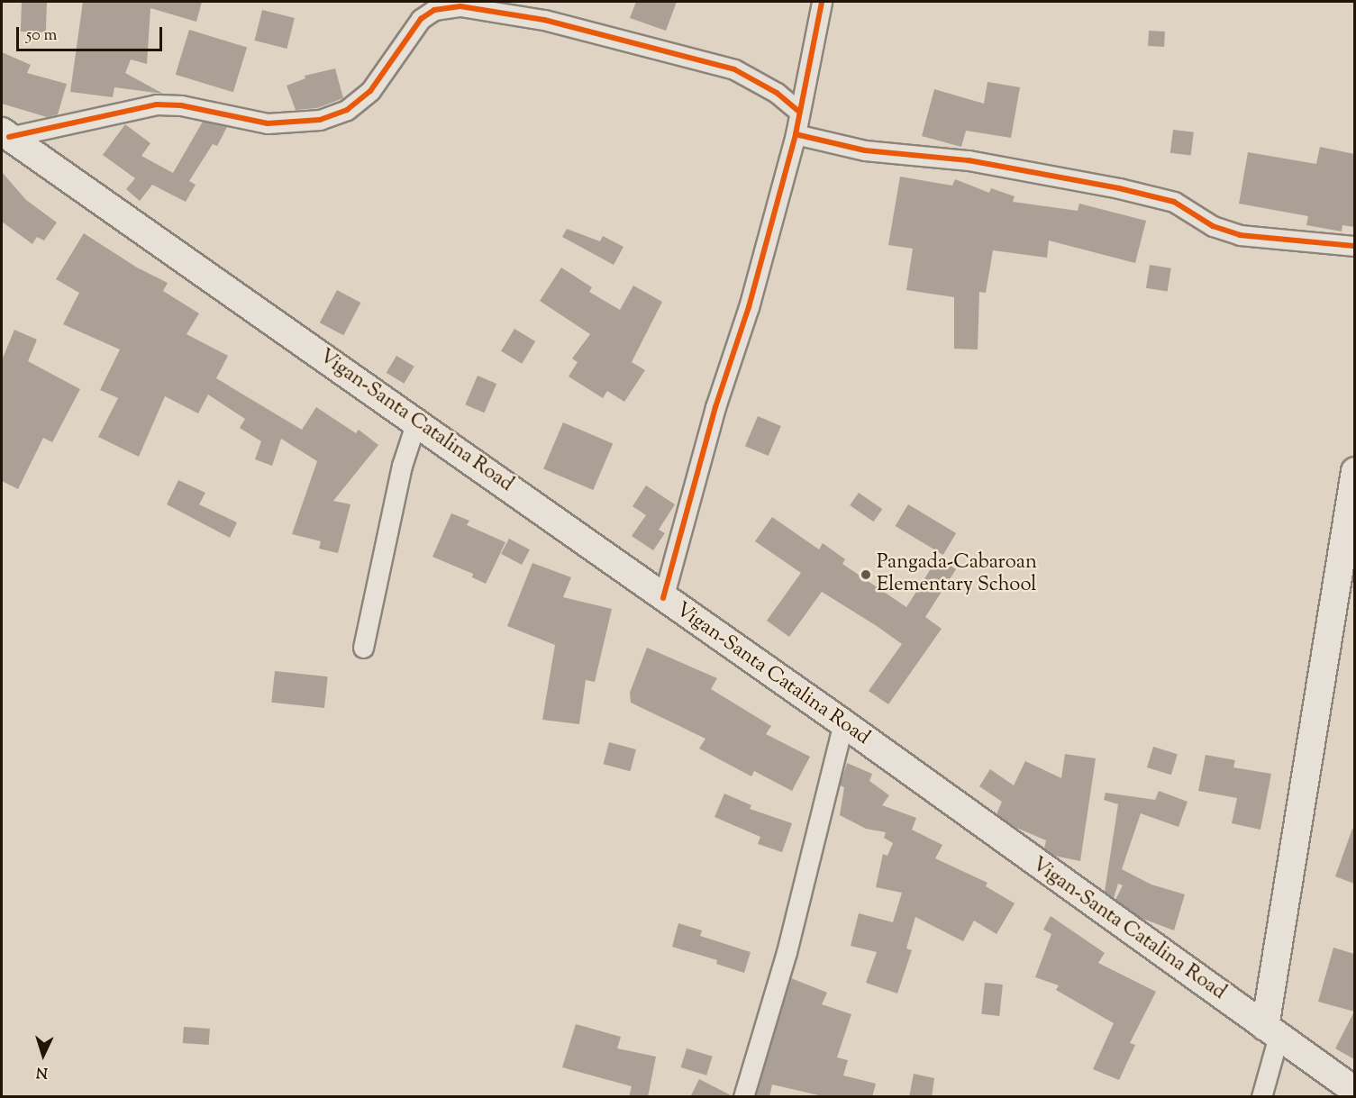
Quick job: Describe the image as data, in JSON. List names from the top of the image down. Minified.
{"streets":{"main road":["Vigan-Santa Catalina Road"]},"places":["Pangada-Cabaroan Elementary School"],"scale_bar":"50 m","north":"bottom"}
